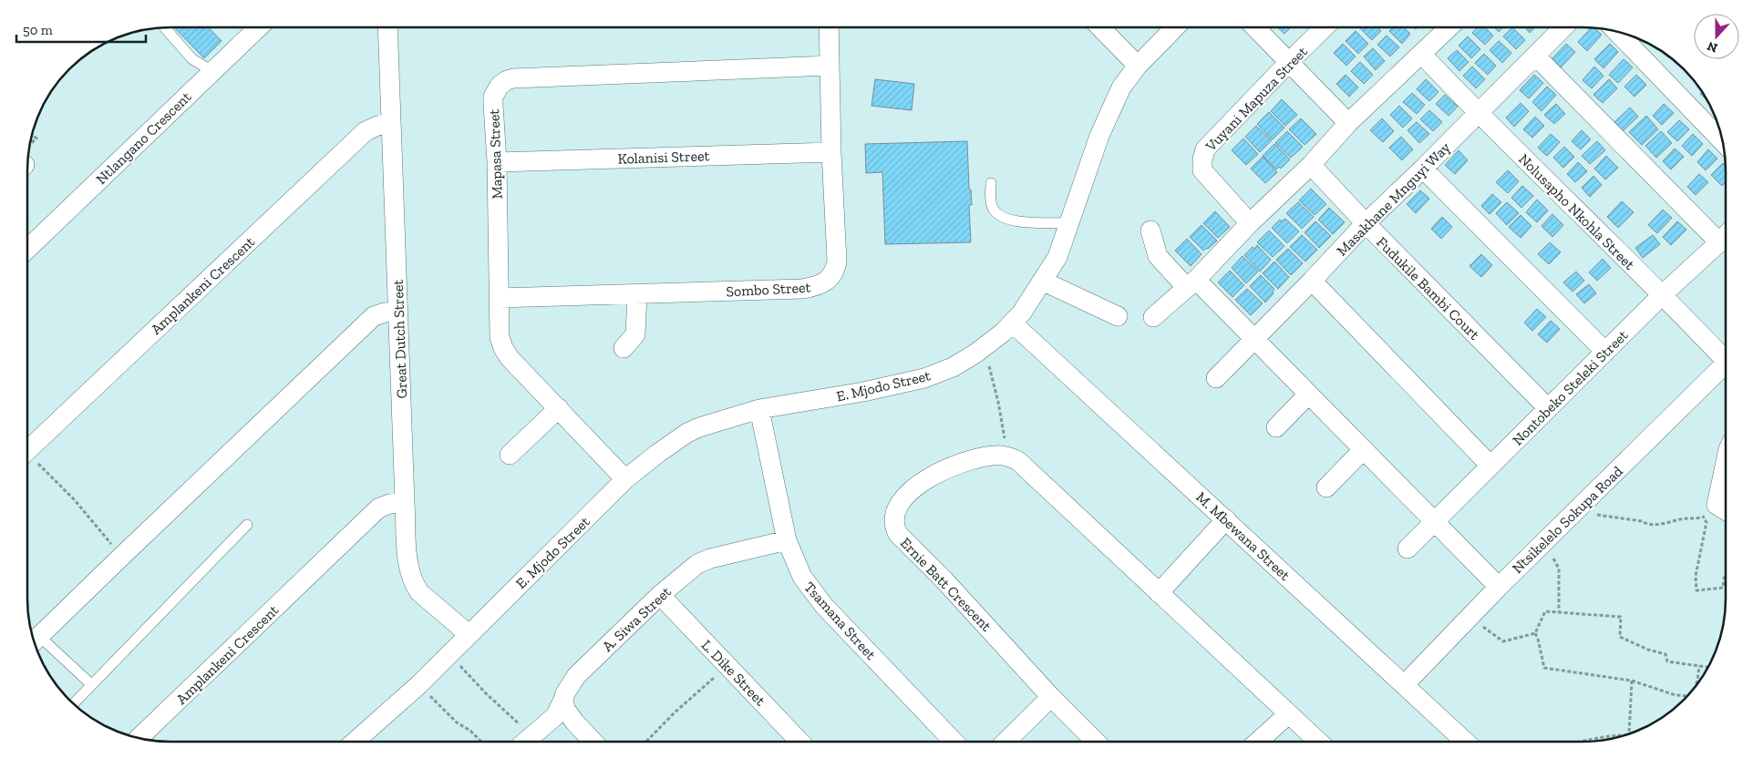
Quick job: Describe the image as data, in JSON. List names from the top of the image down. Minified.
{"streets":{"street":["Vuyani Mapuza Street","Ntlangano Crescent","Mapasa Street","Kolanisi Street","Masakhane Mnguyi Way","Nolusapho Nkohla Street","Amplankeni Crescent","Fudukile Bambi Court","Sombo Street","Great Dutch Street","E. Mjodo Street","Nontobeko Steleki Street","Ntsikelelo Sokupa Road","M. Mbewana Street","Ernie Batt Crescent","A. Siwa Street","Tsamana Street","L. Dike Street"]},"crossings":[["Mapasa Street","Kolanisi Street"],["Mapasa Street","Sombo Street"],["Mapasa Street","E. Mjodo Street"],["Kolanisi Street","Sombo Street"],["Masakhane Mnguyi Way","Nolusapho Nkohla Street"],["Masakhane Mnguyi Way","Fudukile Bambi Court"],["Nolusapho Nkohla Street","Nontobeko Steleki Street"],["Amplankeni Crescent","Great Dutch Street"],["Fudukile Bambi Court","Nontobeko Steleki Street"],["Great Dutch Street","E. Mjodo Street"],["E. Mjodo Street","M. Mbewana Street"],["E. Mjodo Street","Tsamana Street"],["Ntsikelelo Sokupa Road","M. Mbewana Street"],["A. Siwa Street","Tsamana Street"],["A. Siwa Street","L. Dike Street"]],"scale_bar":"50 m","north":"bottom"}
